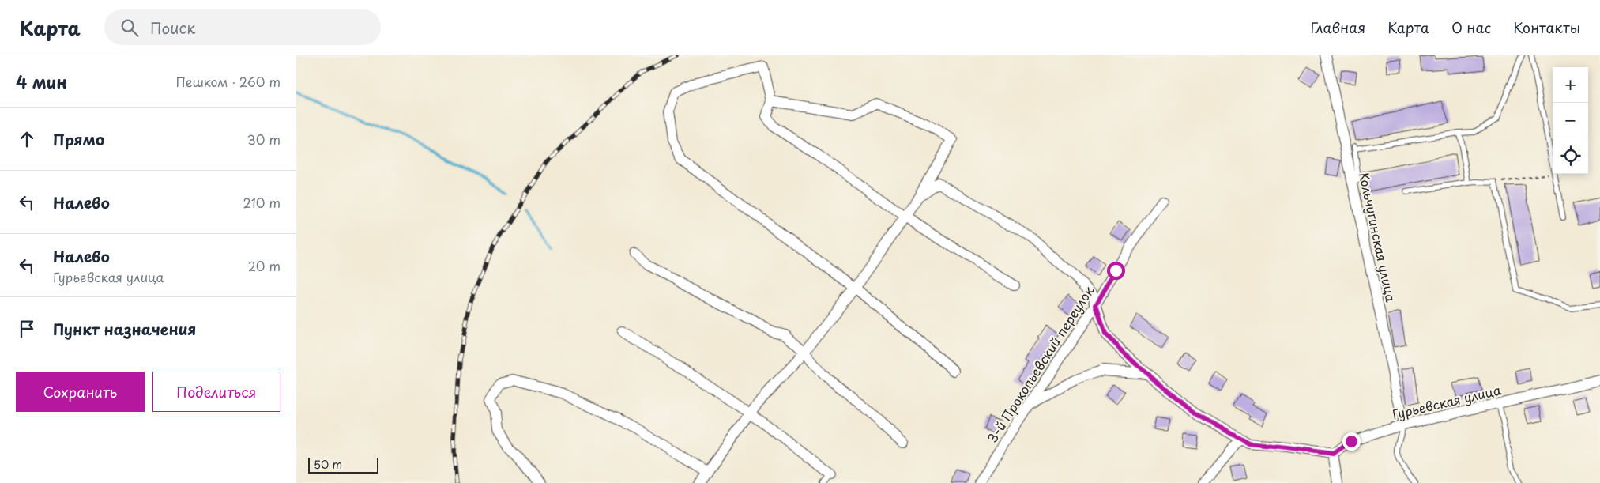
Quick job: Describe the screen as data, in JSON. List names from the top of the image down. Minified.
{"streets":{"street":["Кольчугинская улица","3-й Прокопьевский переулок","Гурьевская улица"]},"crossings":[["Кольчугинская улица","Гурьевская улица"]],"scale_bar":"50 m","page":{"header":"Карта","search":"Поиск","nav":["Главная","Карта","О нас","Контакты"],"heading":["4 мин","Пешком · 260 m"],"map_buttons":["+","−"],"list":[["Прямо","30 m"],["Налево","210 m"],["Налево","Гурьевская улица","20 m"],"Пункт назначения"],"buttons":["Сохранить","Поделиться"],"scale":"50 m"}}
